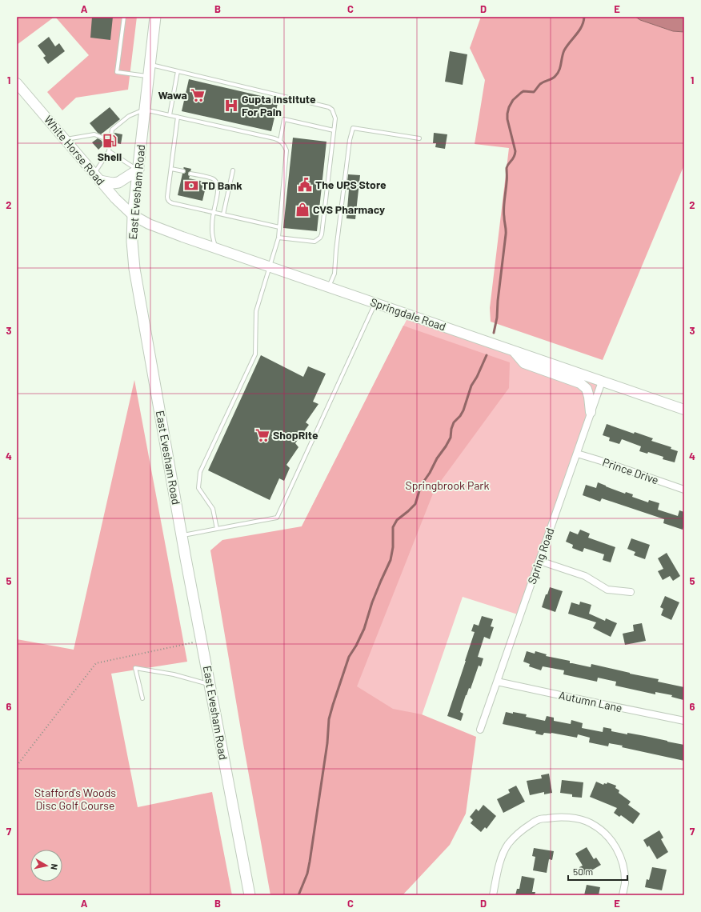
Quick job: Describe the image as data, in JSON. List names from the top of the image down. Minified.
{"streets":{"main road":["White Horse Road","East Evesham Road","Springdale Road"],"street":["Prince Drive","Spring Road","Autumn Lane"]},"crossings":[["White Horse Road","East Evesham Road"],["White Horse Road","Springdale Road"],["East Evesham Road","Springdale Road"],["Springdale Road","Spring Road"],["Prince Drive","Spring Road"],["Spring Road","Autumn Lane"]],"parks":["Springbrook Park","Stafford's Woods Disc Golf Course"],"places":{"supermarket":["Wawa","ShopRite"],"hospital":["Gupta Institute For Pain"],"fuel station":["Shell"],"public building":["The UPS Store"],"bank":["TD Bank"],"shop":["CVS Pharmacy"]},"scale_bar":"50 m","north":"right","grid":{"columns":["A","B","C","D","E"],"rows":["1","2","3","4","5","6","7"]}}
